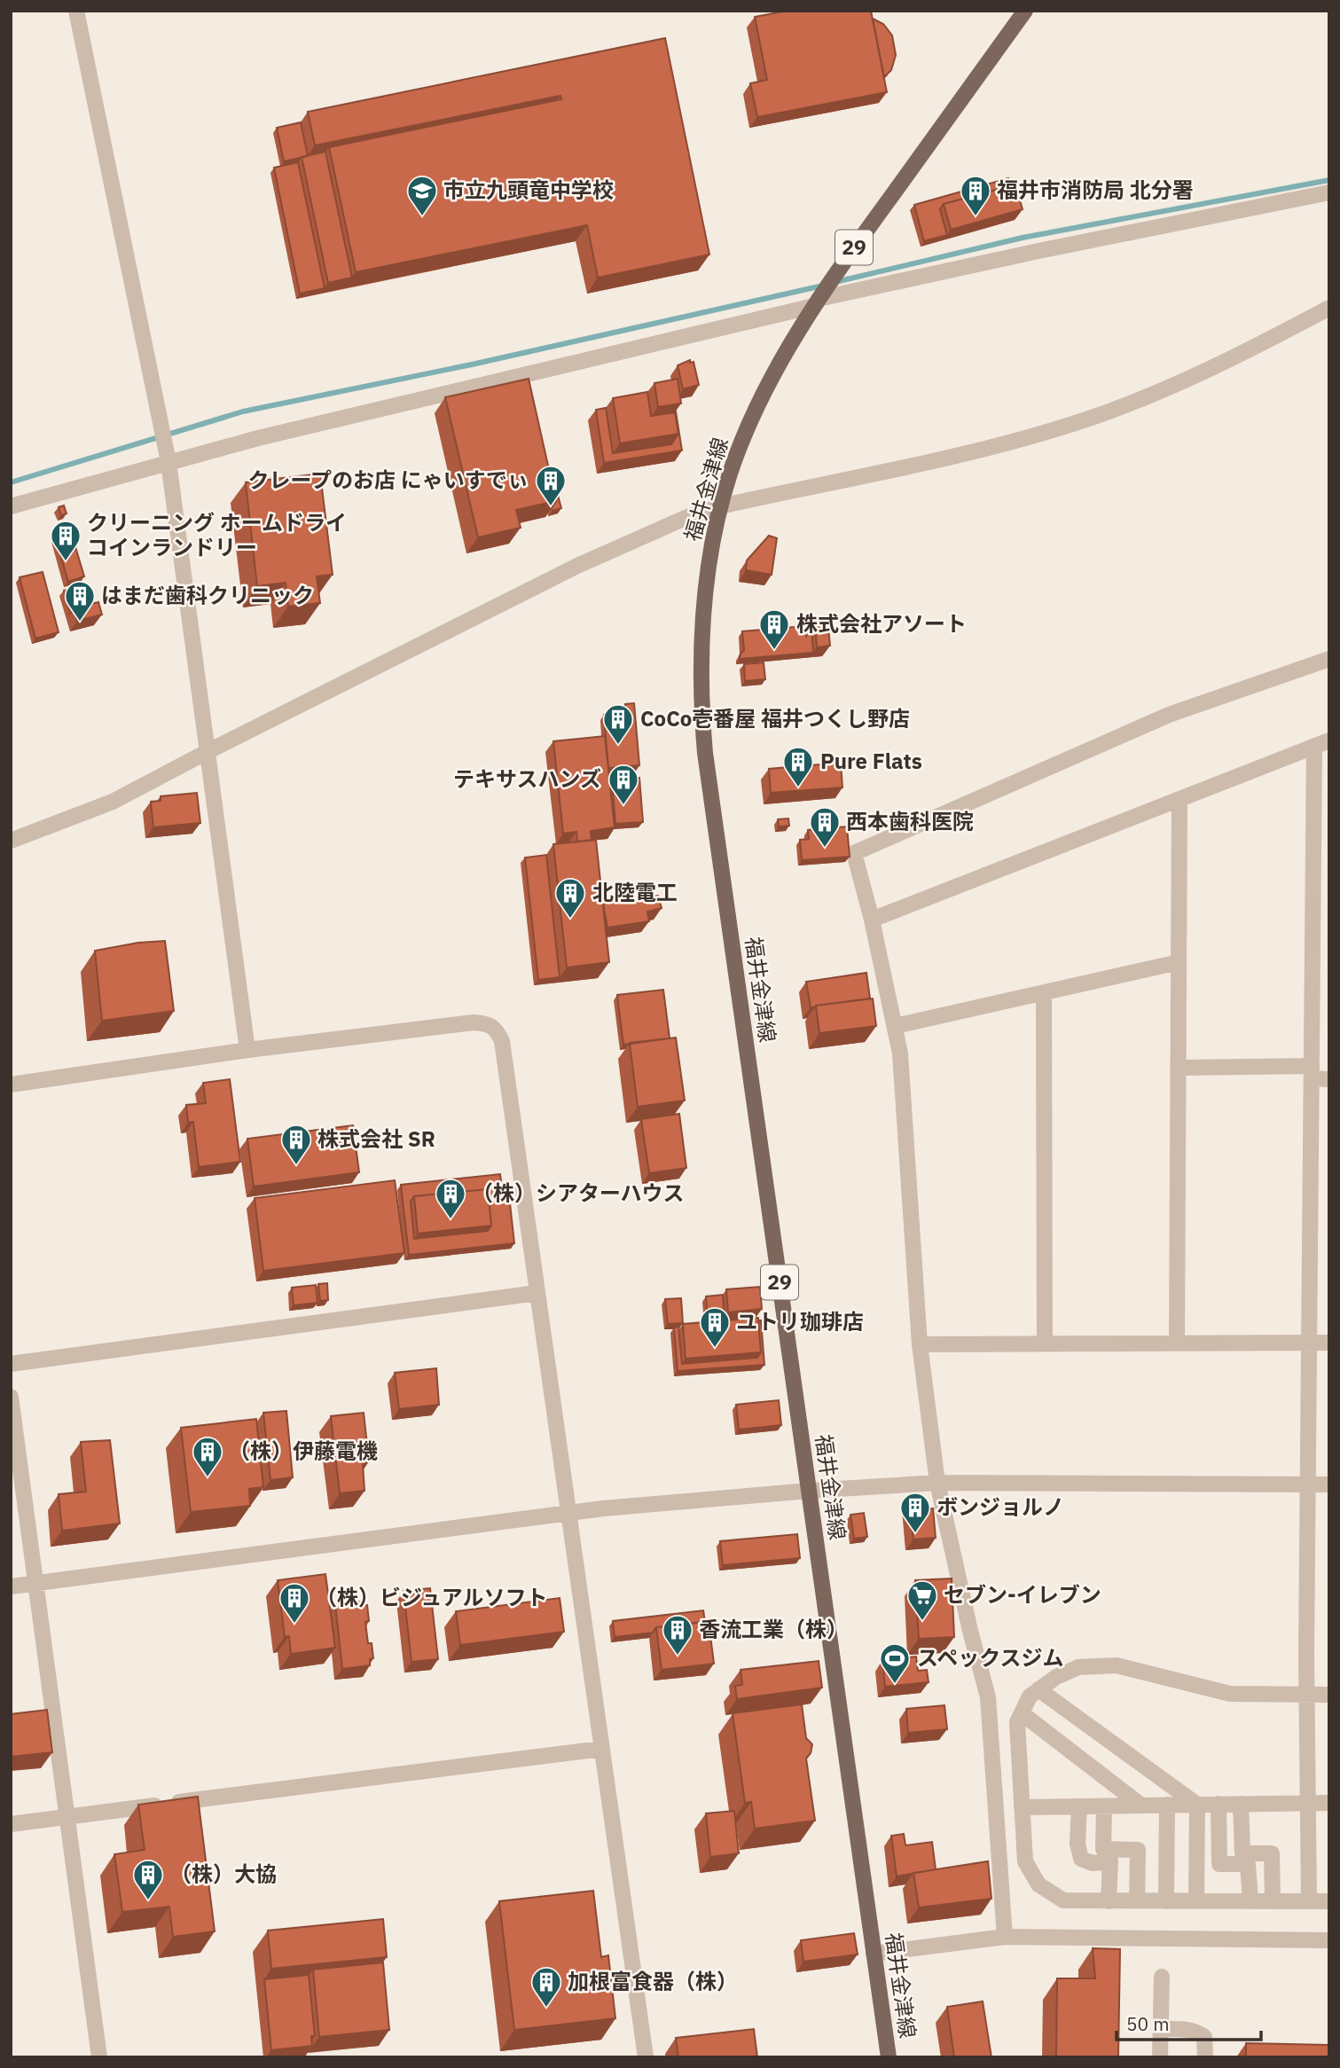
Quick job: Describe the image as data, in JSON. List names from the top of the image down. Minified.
{"streets":{"main road":["29","福井金津線"]},"places":{"school or university":["市立九頭竜中学校"],"building":["福井市消防局 北分署","クレープのお店 にゃいすでぃ","クリーニング ホームドライ コインランドリー","はまだ歯科クリニック","株式会社アソート","CoCo壱番屋 福井つくし野店","Pure Flats","テキサスハンズ","西本歯科医院","北陸電工","株式会社 SR","（株）シアターハウス","ユトリ珈琲店","（株）伊藤電機","ボンジョルノ","（株）ビジュアルソフト","香流工業（株）","（株）大協","加根富食器（株）"],"supermarket":["セブン-イレブン"],"sports":["スペックスジム"]},"scale_bar":"50 m"}
